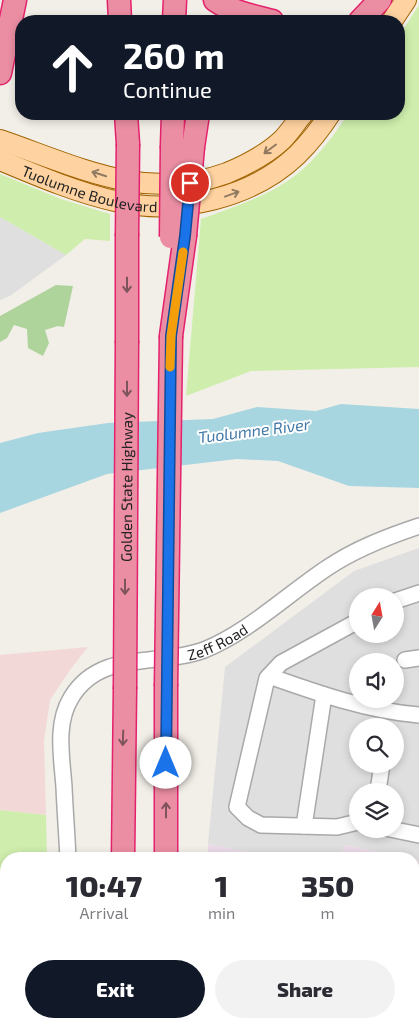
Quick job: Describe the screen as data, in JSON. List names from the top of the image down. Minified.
{"streets":{"highway":["Golden State Highway"],"main road":["Tuolumne Boulevard"],"street":["Zeff Road"]},"water":["Tuolumne River"],"north":"top","page":{"turn":["260 m","Continue"],"eta":["10:47","Arrival","1","min","350","m"],"buttons":["Exit","Share"]}}
